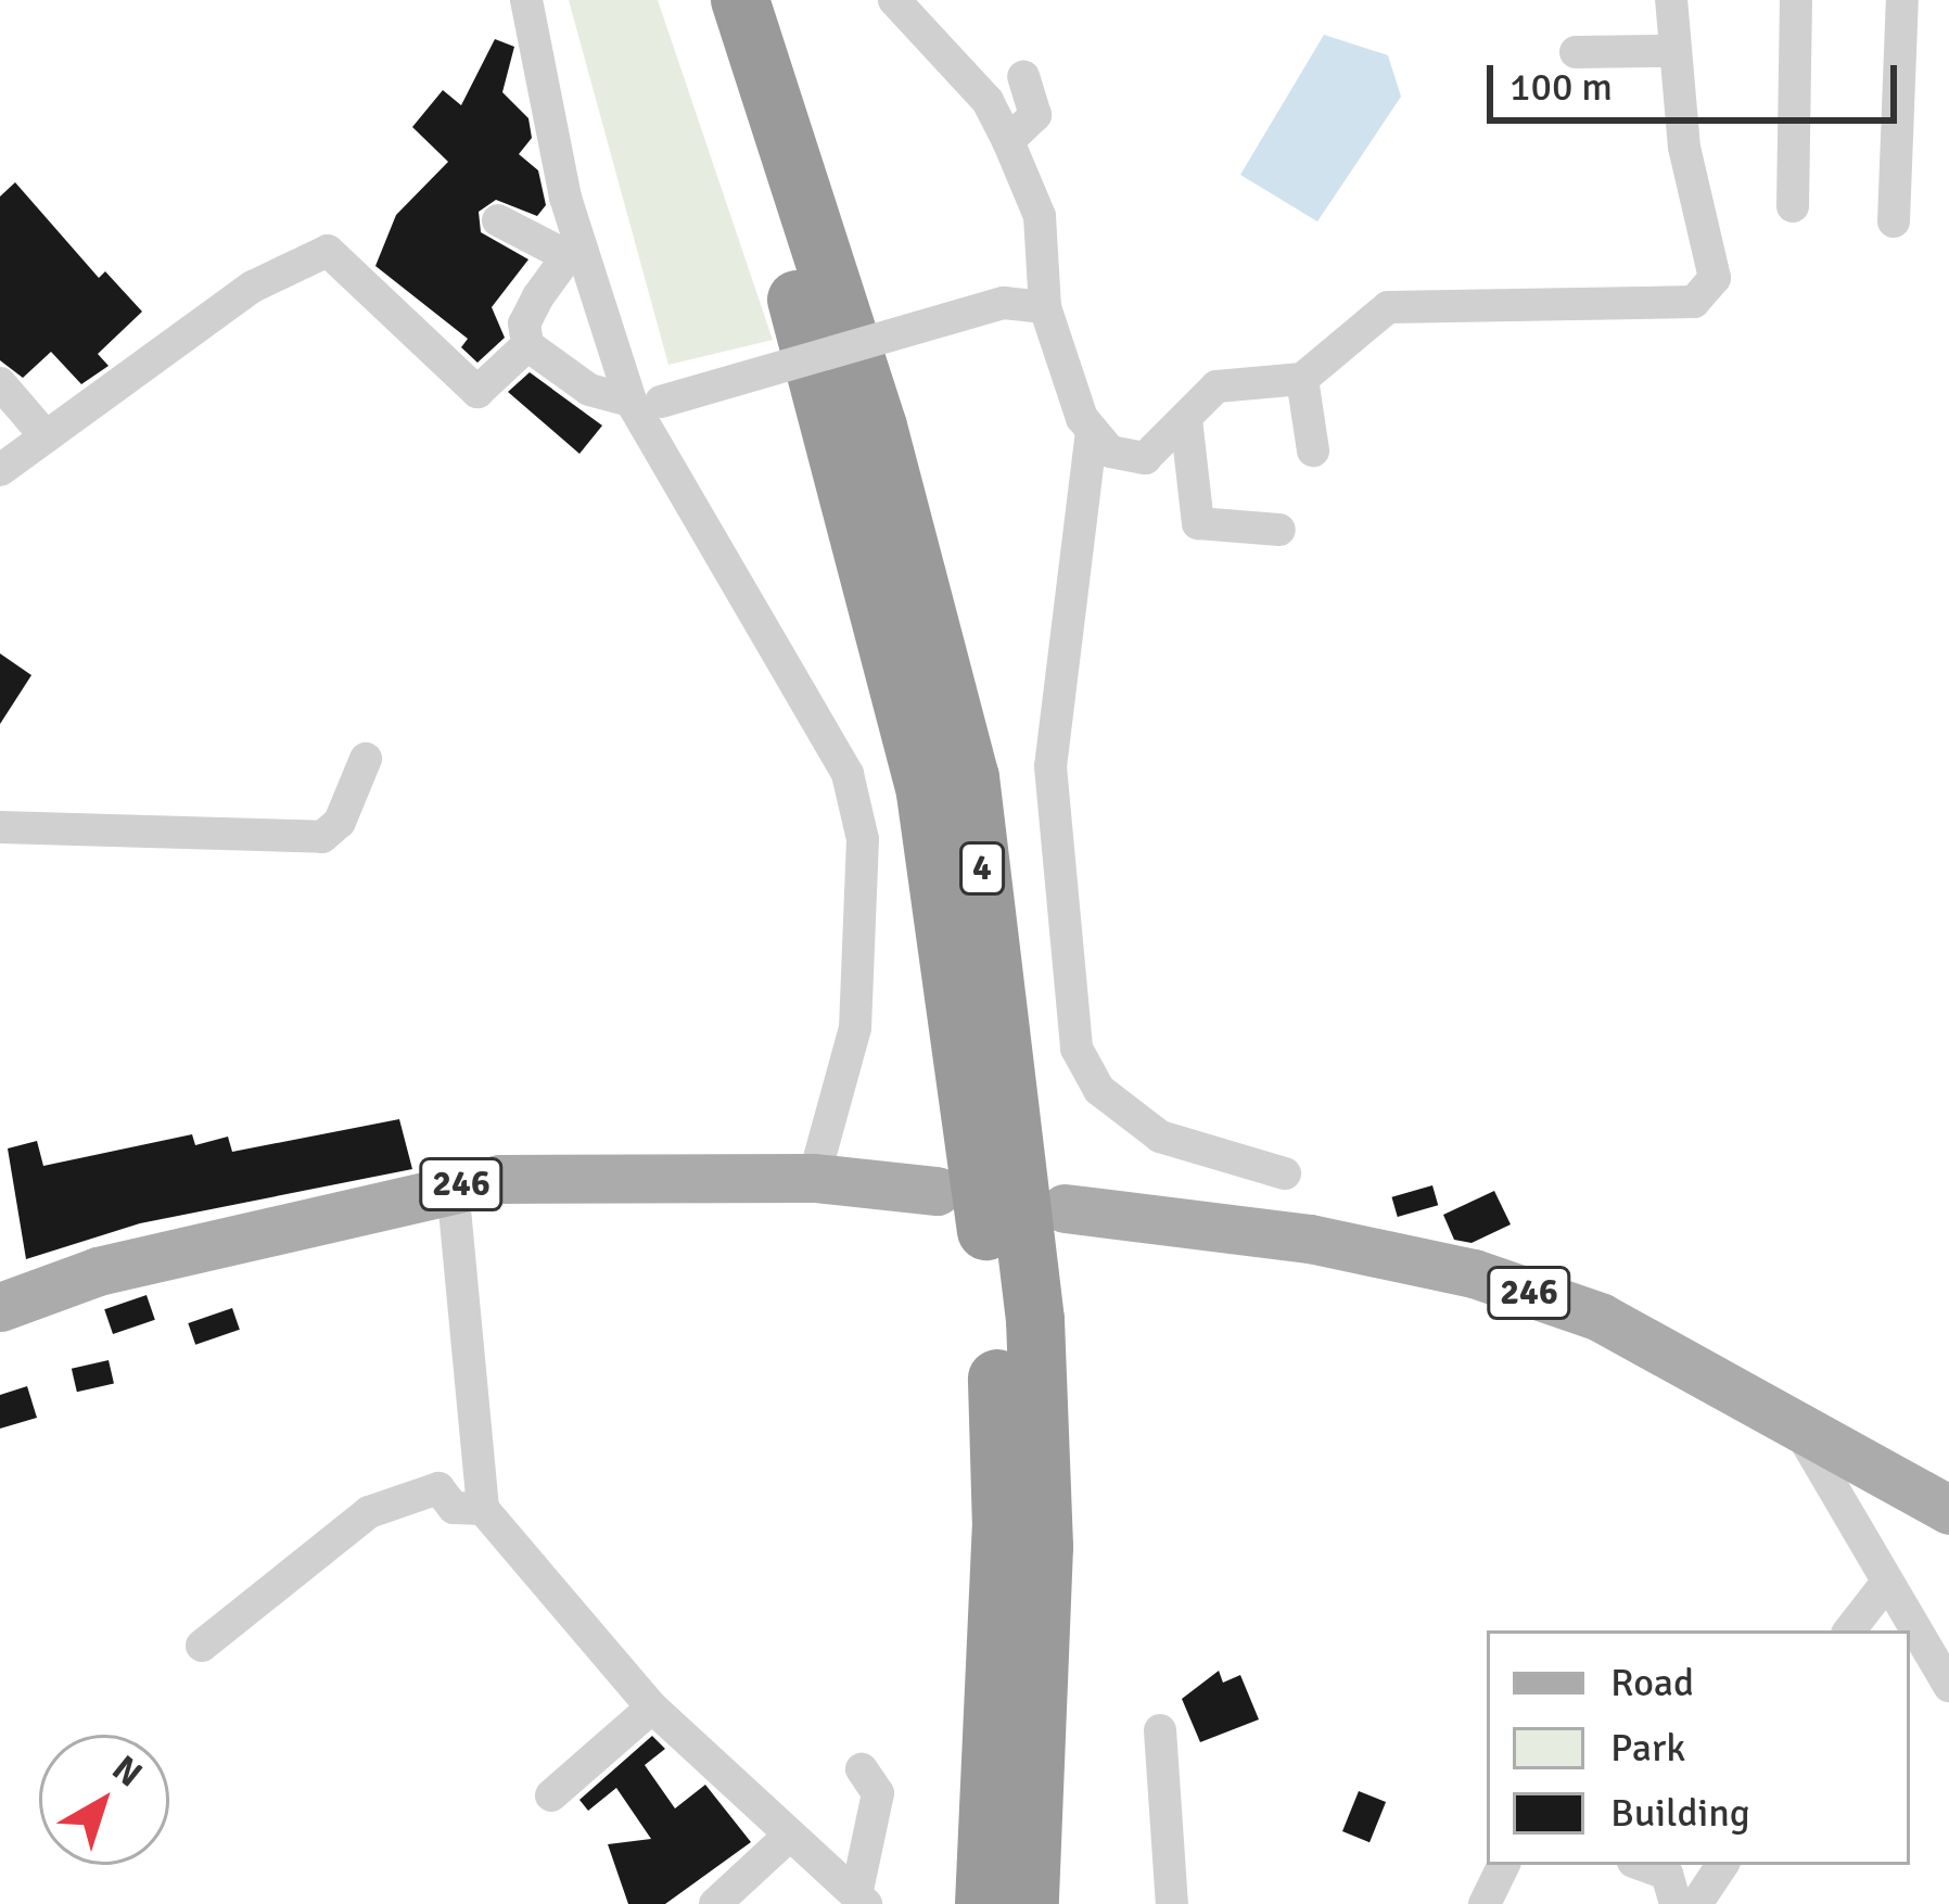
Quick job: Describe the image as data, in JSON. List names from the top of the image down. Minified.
{"streets":{"highway":["4"],"main road":["246"]},"legend":["Road","Park","Building"],"scale_bar":"100 m","north":"top right"}
